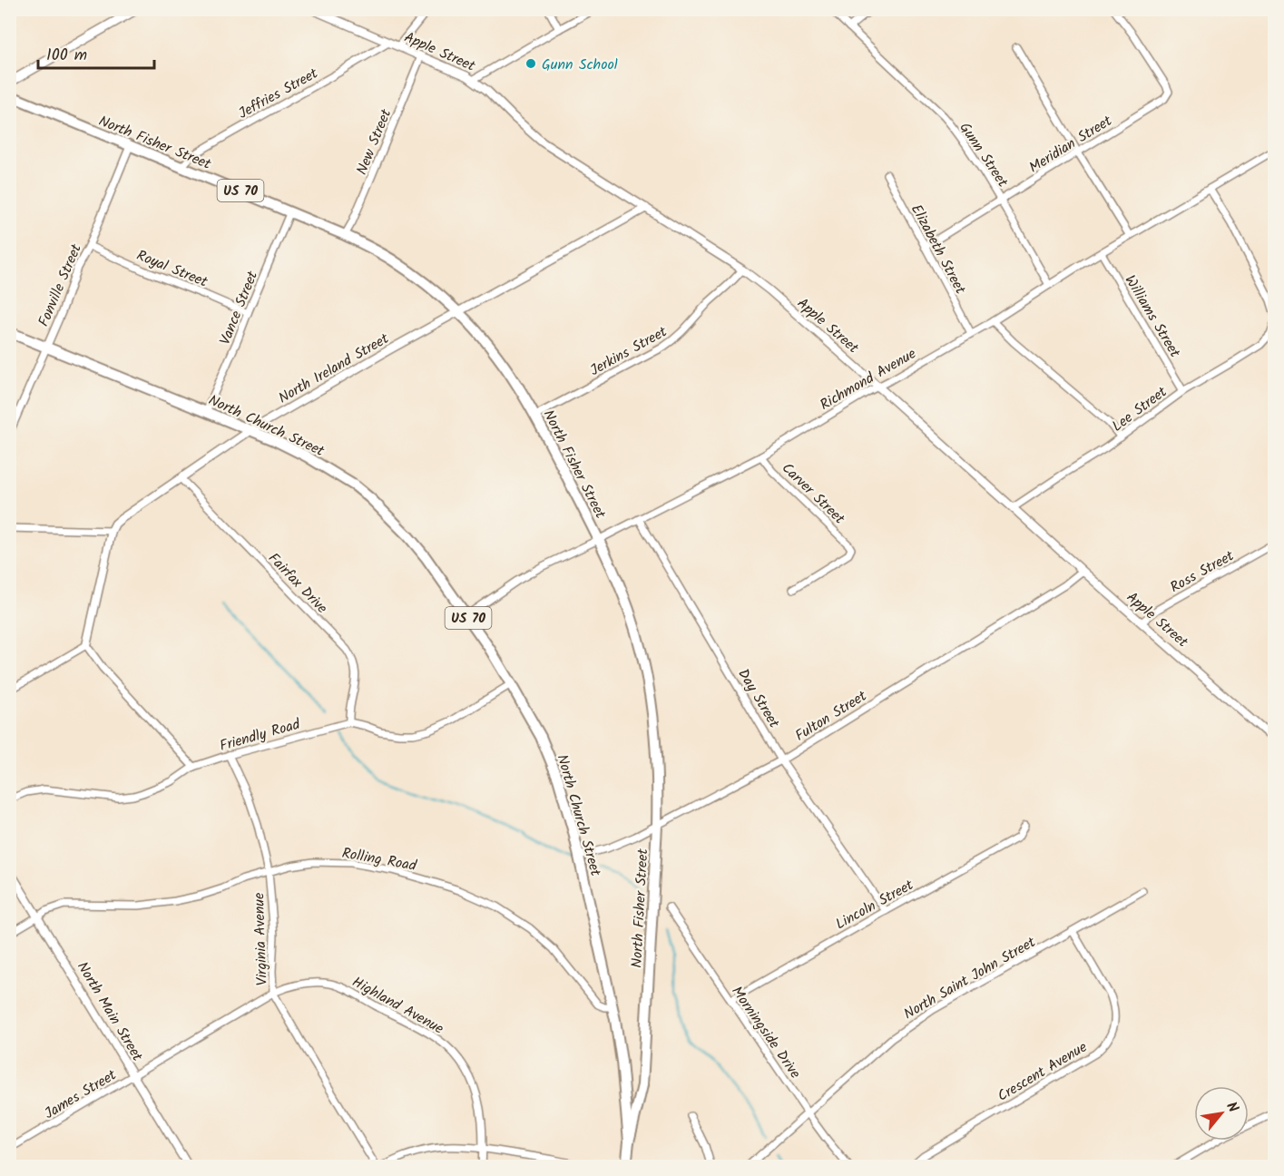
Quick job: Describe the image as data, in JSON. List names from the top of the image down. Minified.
{"streets":{"main road":["North Fisher Street","US 70","North Church Street"],"street":["Apple Street","Jeffries Street","New Street","Meridian Street","Gunn Street","Elizabeth Street","Royal Street","Fonville Street","Vance Street","Williams Street","Jerkins Street","North Ireland Street","Richmond Avenue","Lee Street","Carver Street","Ross Street","Fairfax Drive","Day Street","Fulton Street","Friendly Road","Rolling Road","Lincoln Street","Virginia Avenue","North Saint John Street","Highland Avenue","North Main Street","Morningside Drive","Crescent Avenue","James Street"]},"crossings":[["Apple Street","Jeffries Street"],["Apple Street","New Street"],["Apple Street","Jerkins Street"],["Apple Street","North Ireland Street"],["Apple Street","Richmond Avenue"],["Apple Street","Lee Street"],["Apple Street","Ross Street"],["Apple Street","Fulton Street"],["Jeffries Street","North Fisher Street"],["North Fisher Street","New Street"],["North Fisher Street","Fonville Street"],["North Fisher Street","Vance Street"],["North Fisher Street","Jerkins Street"],["North Fisher Street","North Ireland Street"],["North Fisher Street","Richmond Avenue"],["North Fisher Street","North Church Street"],["North Fisher Street","Fulton Street"],["Meridian Street","Gunn Street"],["Meridian Street","Elizabeth Street"],["Gunn Street","Richmond Avenue"],["Elizabeth Street","Richmond Avenue"],["Royal Street","Fonville Street"],["Royal Street","Vance Street"],["Fonville Street","North Church Street"],["Vance Street","North Church Street"],["Williams Street","Richmond Avenue"],["Williams Street","Lee Street"],["North Ireland Street","North Church Street"],["North Ireland Street","Fairfax Drive"],["Richmond Avenue","North Church Street"],["Richmond Avenue","Carver Street"],["Richmond Avenue","Day Street"],["North Church Street","Fulton Street"],["North Church Street","Rolling Road"],["Fairfax Drive","Friendly Road"],["Day Street","Fulton Street"],["Day Street","Lincoln Street"],["Friendly Road","Virginia Avenue"],["Rolling Road","Virginia Avenue"],["Rolling Road","North Main Street"],["Lincoln Street","Morningside Drive"],["Virginia Avenue","Highland Avenue"],["North Saint John Street","Morningside Drive"],["North Saint John Street","Crescent Avenue"],["Highland Avenue","North Main Street"],["Highland Avenue","James Street"],["North Main Street","James Street"]],"places":["Gunn School"],"scale_bar":"100 m","north":"top right"}
